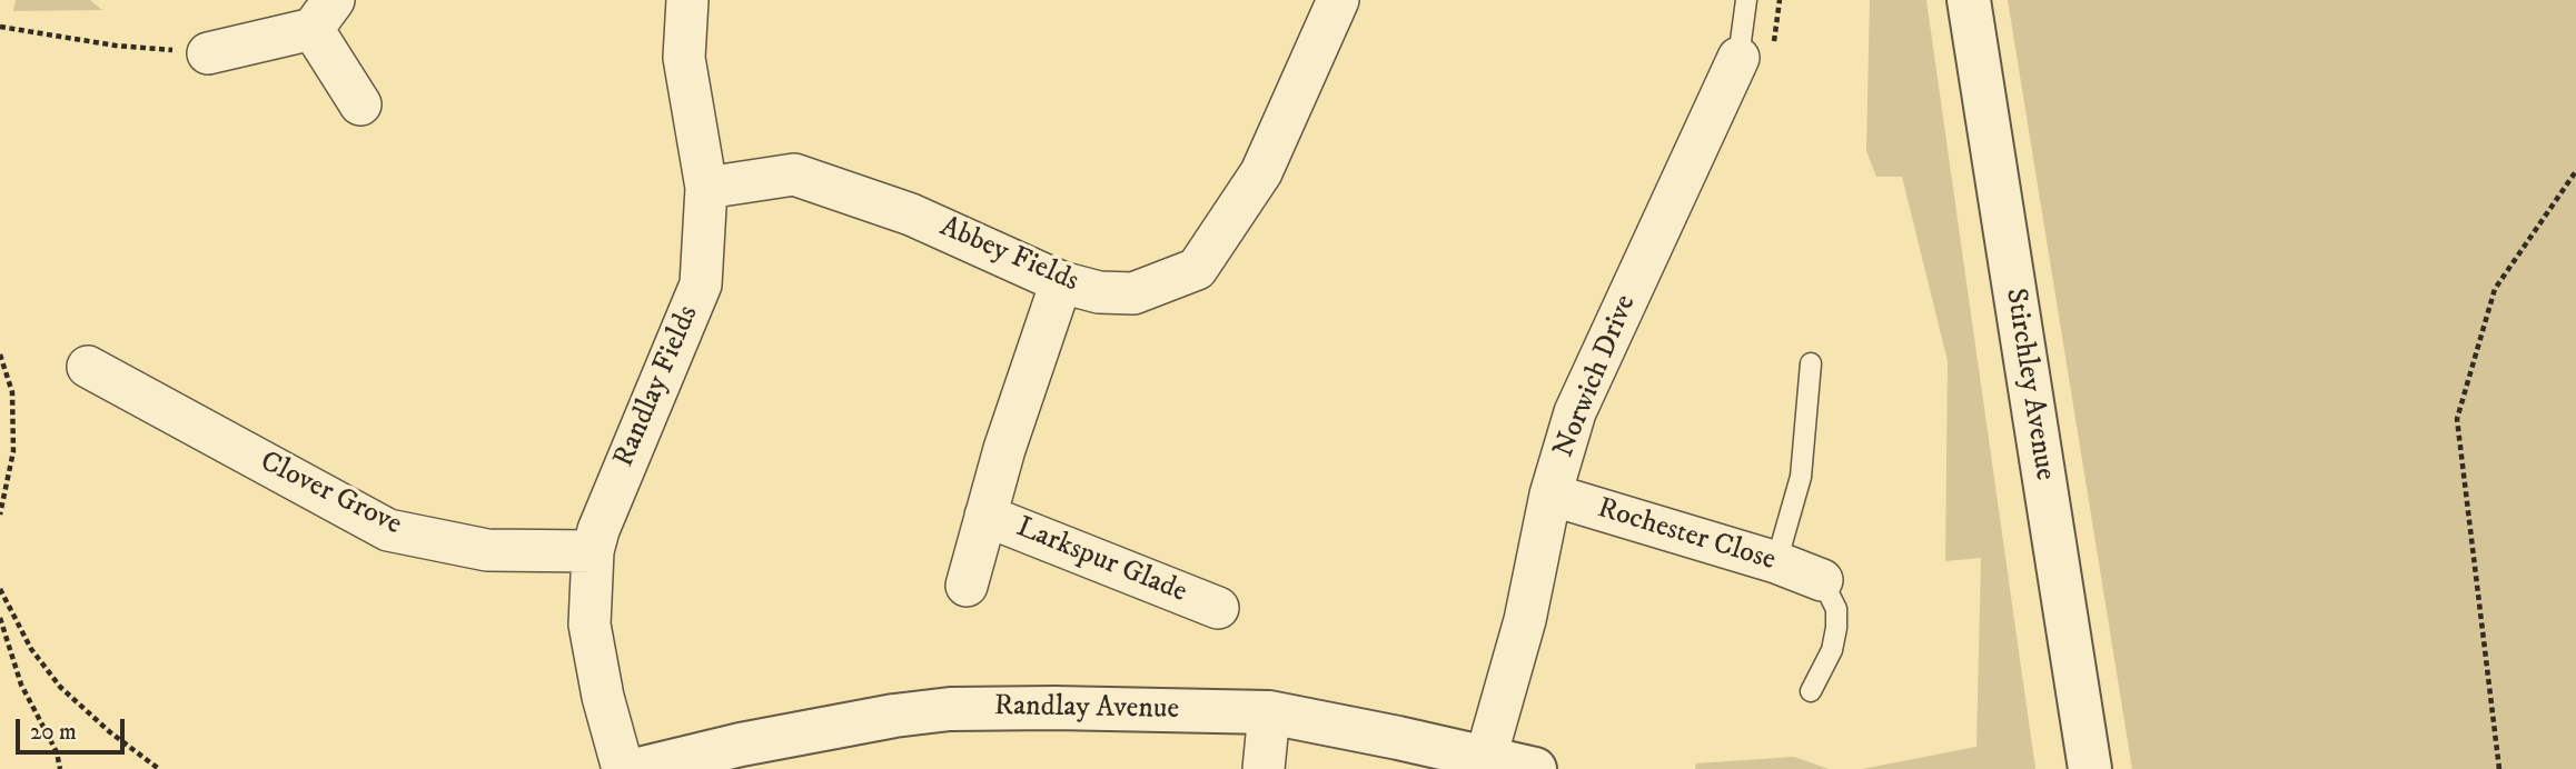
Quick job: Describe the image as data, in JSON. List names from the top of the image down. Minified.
{"streets":{"street":["Abbey Fields","Norwich Drive","Stirchley Avenue","Randlay Fields","Clover Grove","Rochester Close","Larkspur Glade","Randlay Avenue"]},"crossings":[["Abbey Fields","Randlay Fields"],["Abbey Fields","Larkspur Glade"],["Norwich Drive","Rochester Close"],["Norwich Drive","Randlay Avenue"],["Randlay Fields","Clover Grove"]],"scale_bar":"20 m"}
